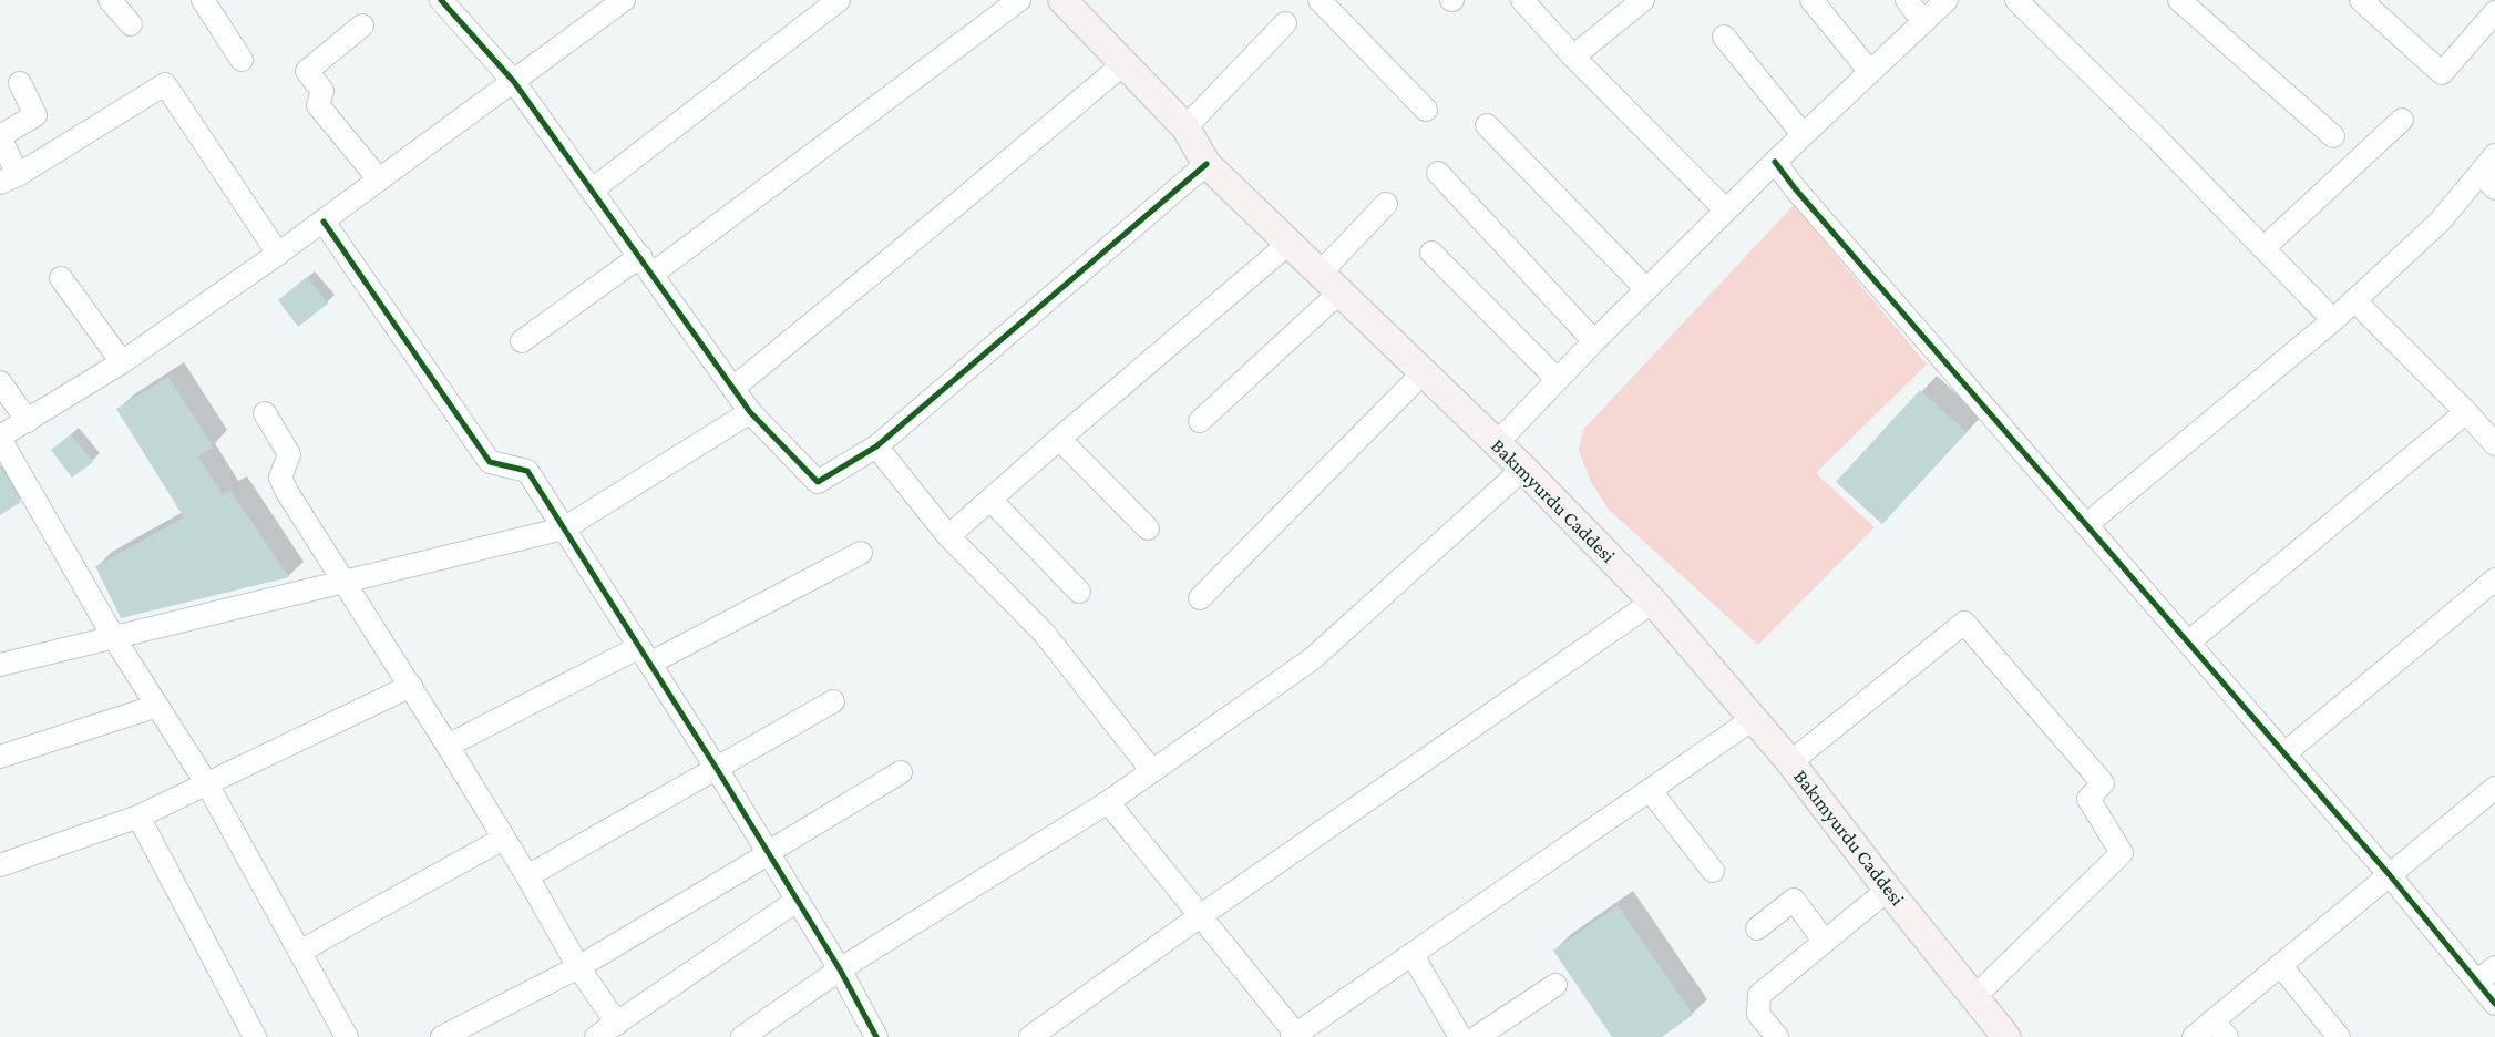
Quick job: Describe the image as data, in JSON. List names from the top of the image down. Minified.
{"streets":{"main road":["Bakımyurdu Caddesi"]}}
